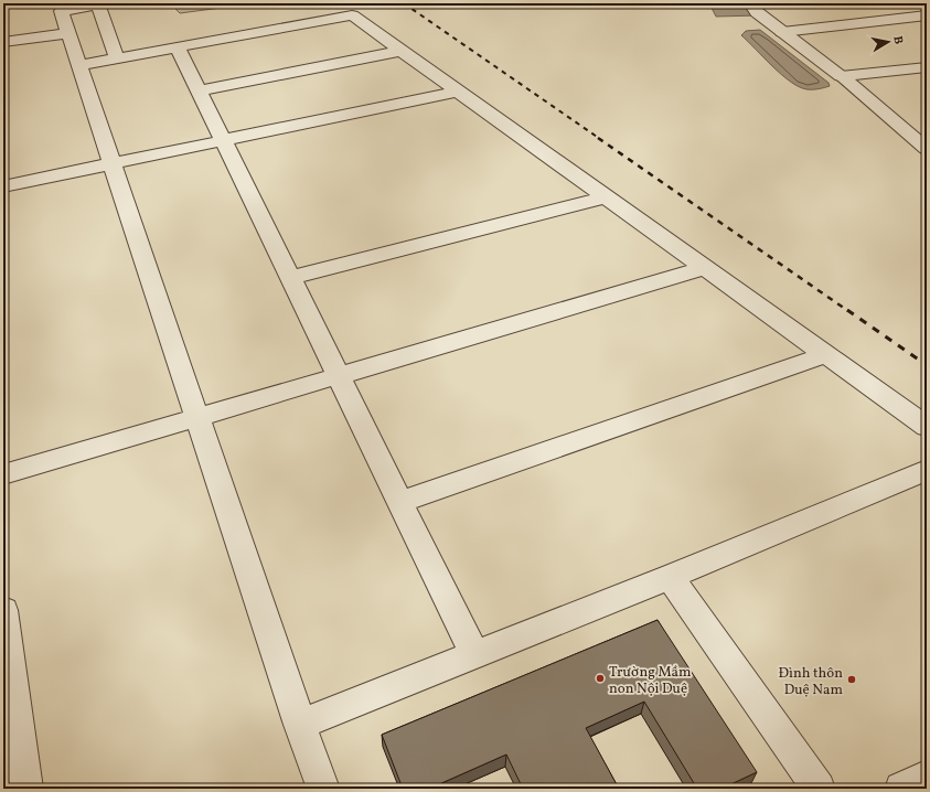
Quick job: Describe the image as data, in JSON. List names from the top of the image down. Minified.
{"places":["Trường Mầm non Nội Duệ","Đình thôn Duệ Nam"],"north":"right"}
